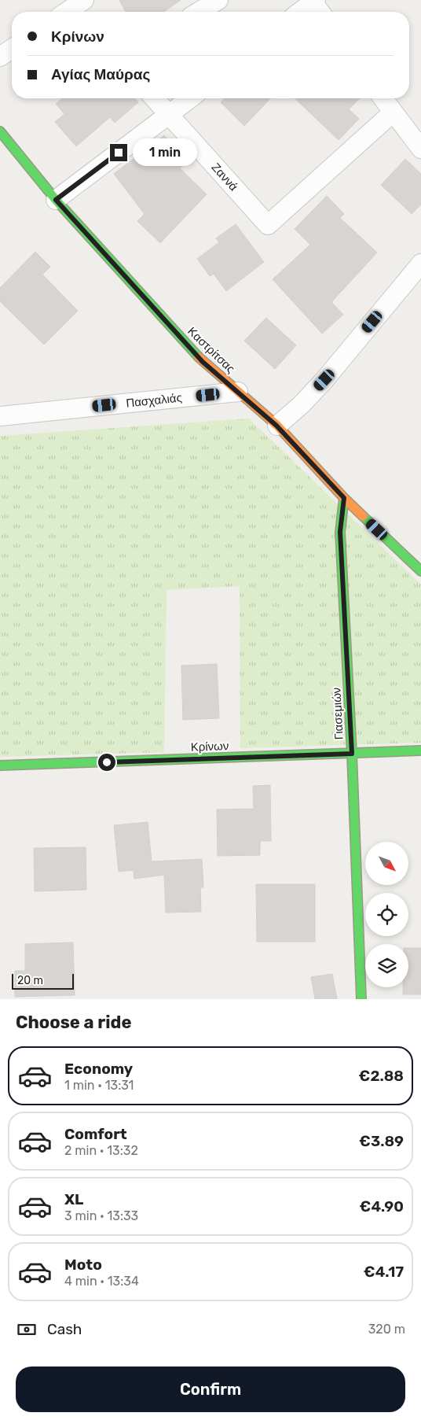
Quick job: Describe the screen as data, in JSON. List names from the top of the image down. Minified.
{"streets":{"street":["Ζαννά","Καστρίτσας","Πασχαλιάς","Γιασεμιών","Κρίνων"]},"crossings":[["Καστρίτσας","Πασχαλιάς"],["Καστρίτσας","Γιασεμιών"],["Γιασεμιών","Κρίνων"]],"scale_bar":"20 m","north":"bottom right","page":{"banner":["Κρίνων","Αγίας Μαύρας"],"bubble":"1 min","scale":"20 m","heading":"Choose a ride","list":[{"name":"Economy","note":"1 min · 13:31","value":"€2.88"},{"name":"Comfort","note":"2 min · 13:32","value":"€3.89"},{"name":"XL","note":"3 min · 13:33","value":"€4.90"},{"name":"Moto","note":"4 min · 13:34","value":"€4.17"}],"pay":["Cash","320 m"],"buttons":"Confirm"}}
